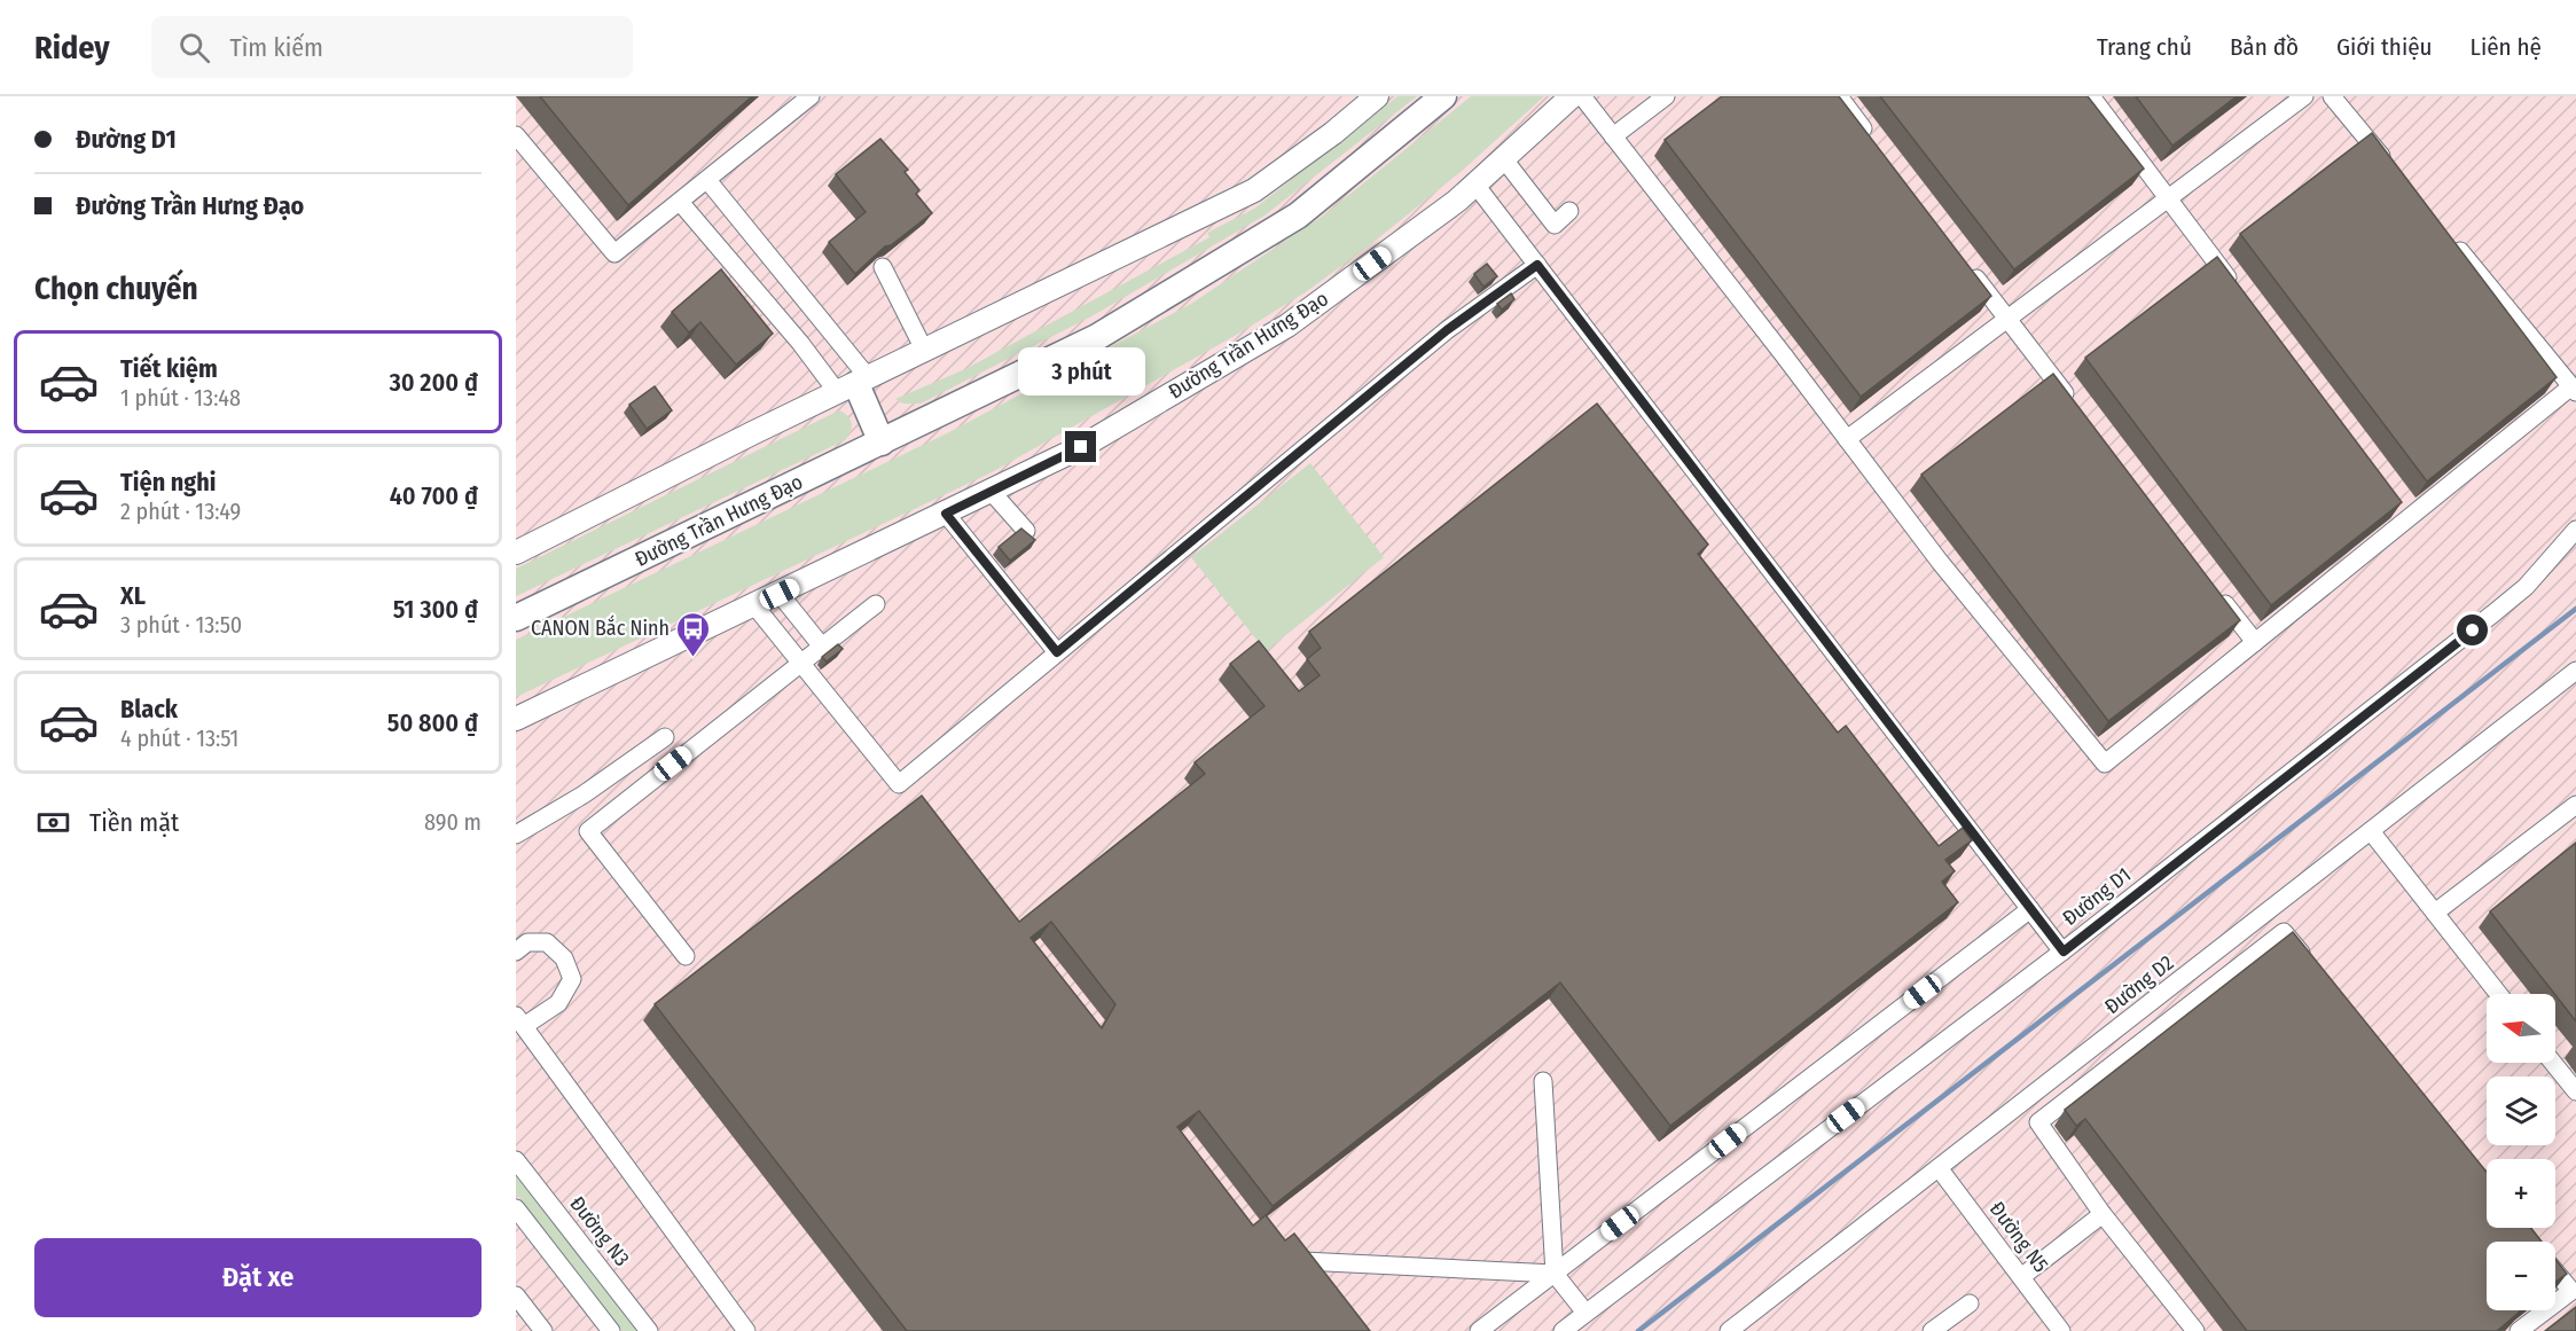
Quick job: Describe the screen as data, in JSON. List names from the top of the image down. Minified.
{"streets":{"highway":["Đường Trần Hưng Đạo"],"street":["Đường D1","Đường D2","Đường N3","Đường N5"]},"crossings":[["Đường D2","Đường N5"]],"places":{"bus stop":["CANON Bắc Ninh"]},"north":"left","page":{"header":"Ridey","search":"Tìm kiếm","nav":["Trang chủ","Bản đồ","Giới thiệu","Liên hệ"],"banner":["Đường D1","Đường Trần Hưng Đạo"],"heading":"Chọn chuyến","list":[{"name":"Tiết kiệm","note":"1 phút · 13:48","value":"30 200 ₫"},{"name":"Tiện nghi","note":"2 phút · 13:49","value":"40 700 ₫"},{"name":"XL","note":"3 phút · 13:50","value":"51 300 ₫"},{"name":"Black","note":"4 phút · 13:51","value":"50 800 ₫"}],"bubble":"3 phút","pay":["Tiền mặt","890 m"],"map_buttons":["+","−"],"buttons":"Đặt xe"}}
